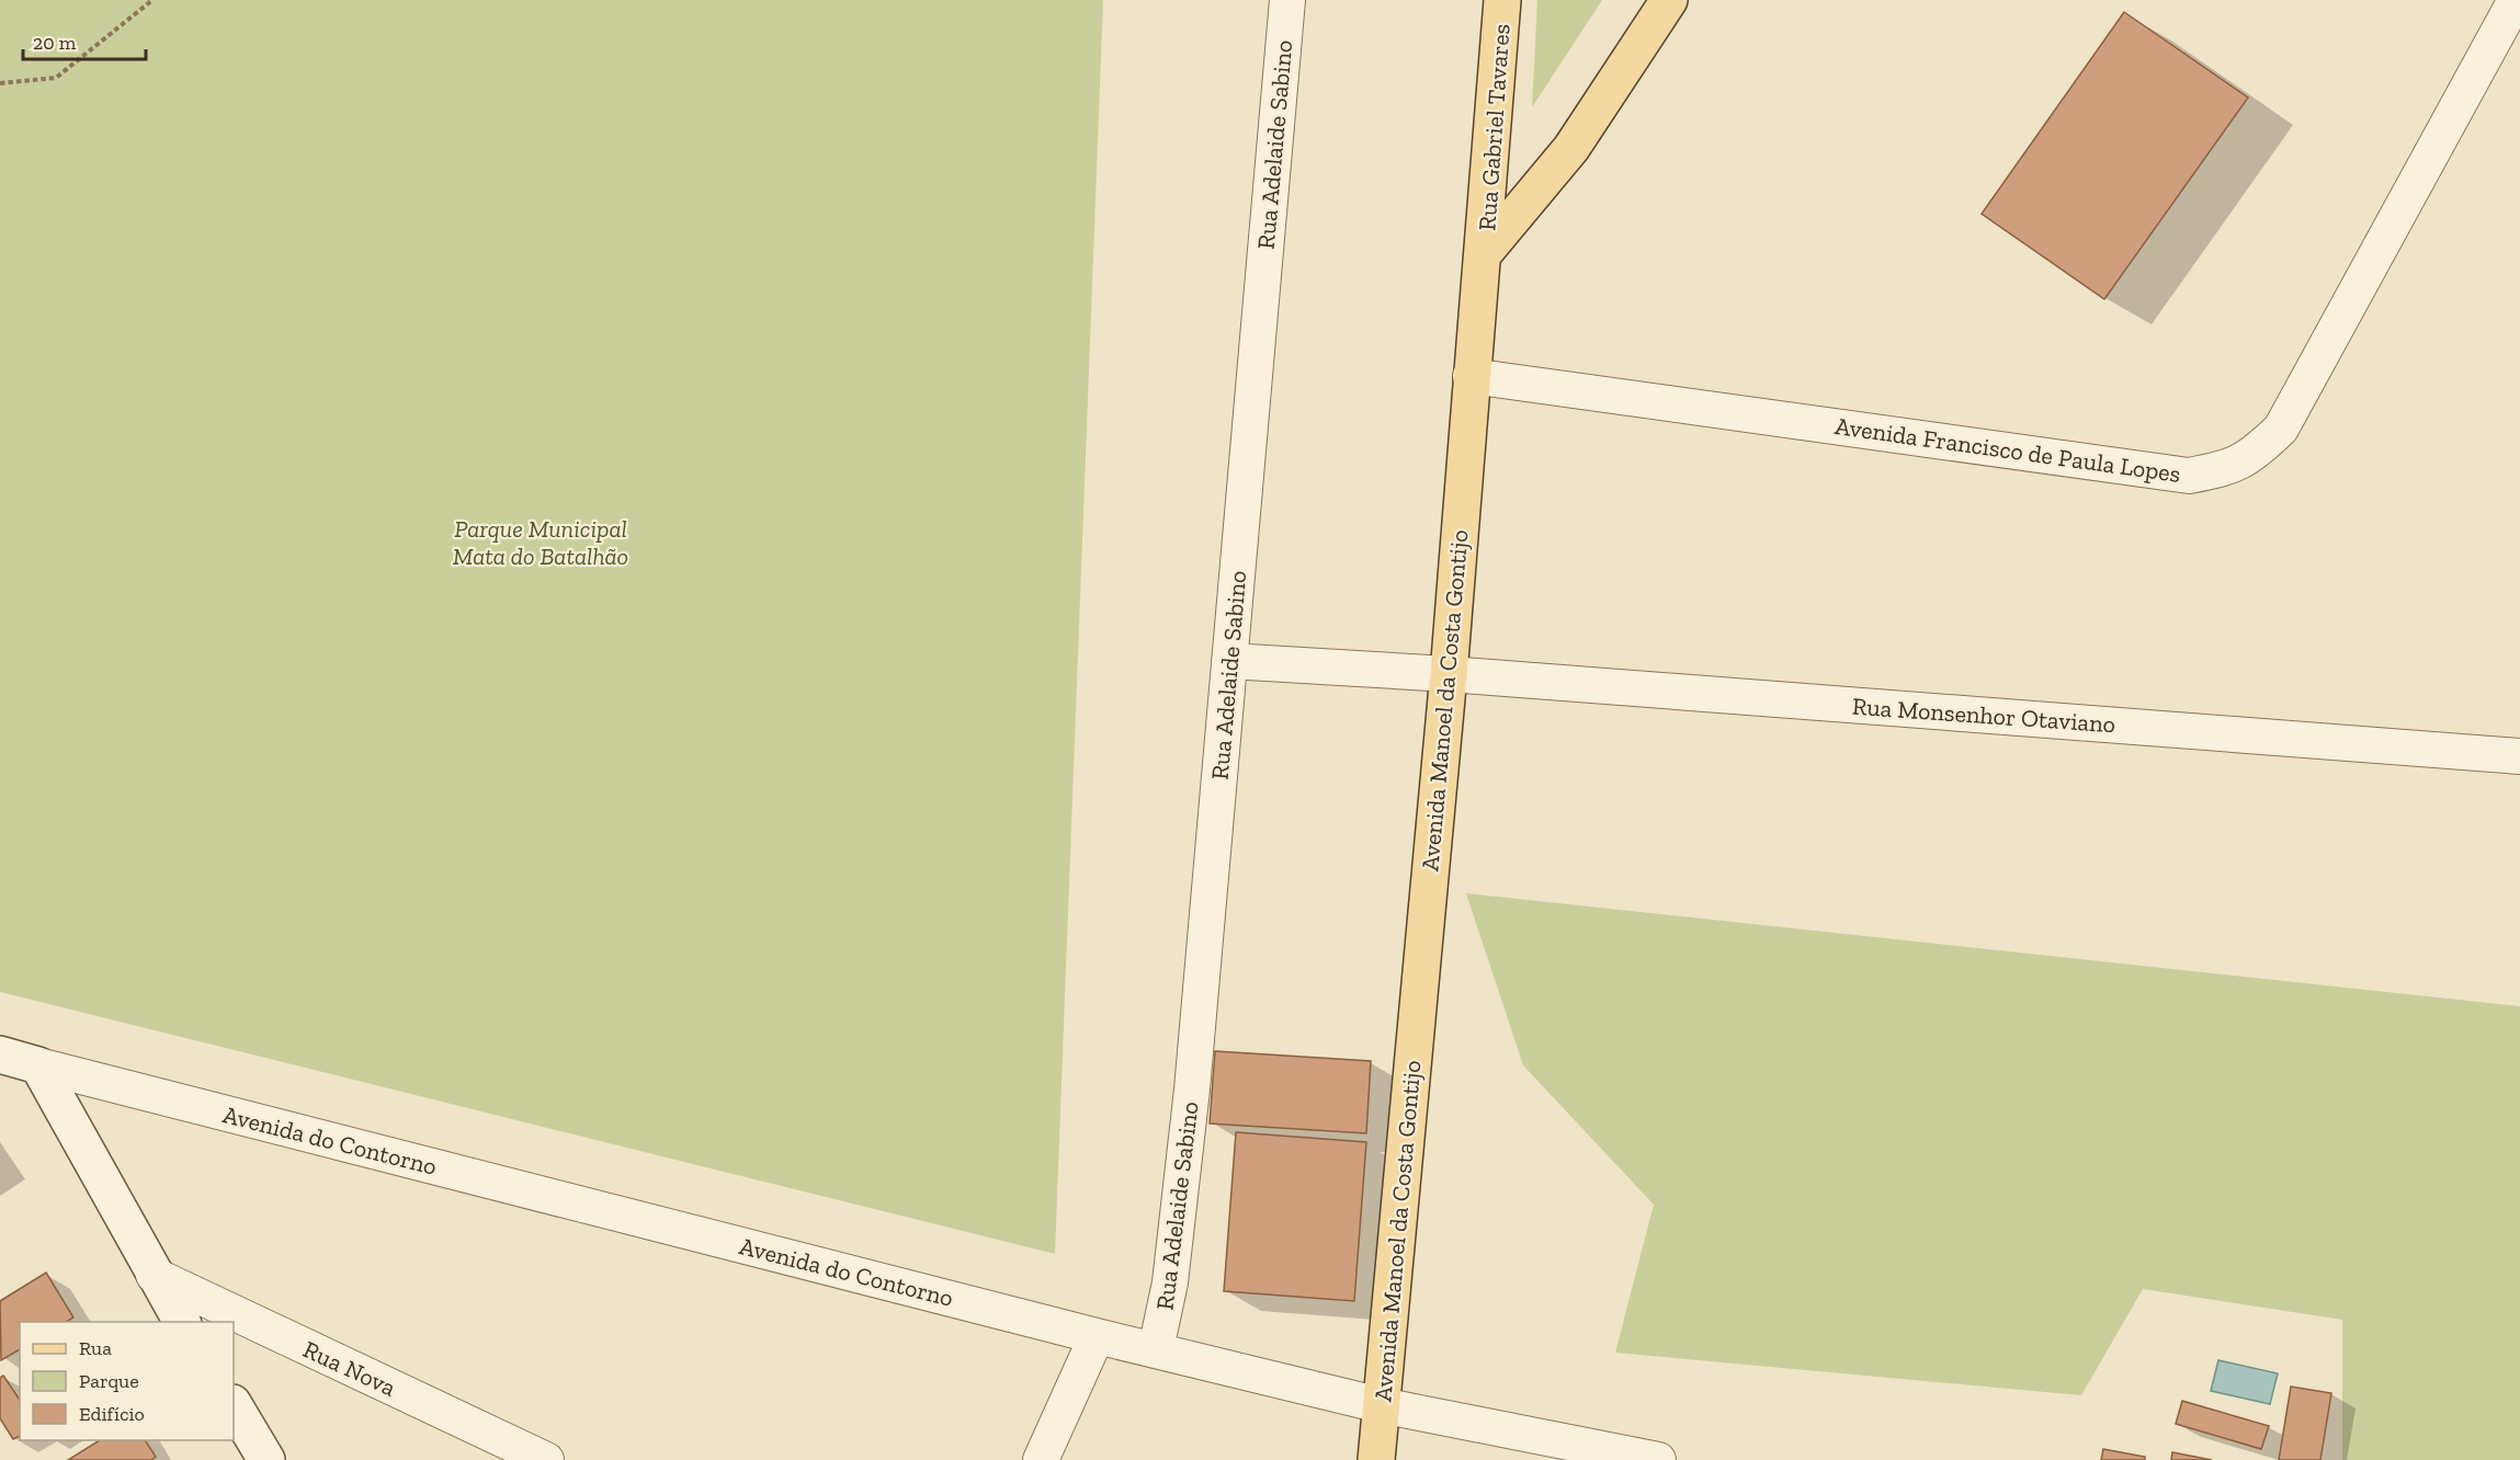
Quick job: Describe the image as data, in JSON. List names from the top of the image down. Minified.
{"streets":{"main road":["Rua Gabriel Tavares","Avenida Manoel da Costa Gontijo"],"street":["Rua Adelaide Sabino","Avenida Francisco de Paula Lopes","Rua Monsenhor Otaviano","Avenida do Contorno","Rua Nova"]},"crossings":[["Rua Gabriel Tavares","Avenida Manoel da Costa Gontijo"],["Rua Adelaide Sabino","Rua Monsenhor Otaviano"],["Rua Adelaide Sabino","Avenida do Contorno"],["Avenida Francisco de Paula Lopes","Avenida Manoel da Costa Gontijo"],["Avenida Manoel da Costa Gontijo","Rua Monsenhor Otaviano"],["Avenida Manoel da Costa Gontijo","Avenida do Contorno"]],"parks":["Parque Municipal Mata do Batalhão"],"legend":["Rua","Parque","Edifício"],"scale_bar":"20 m"}
